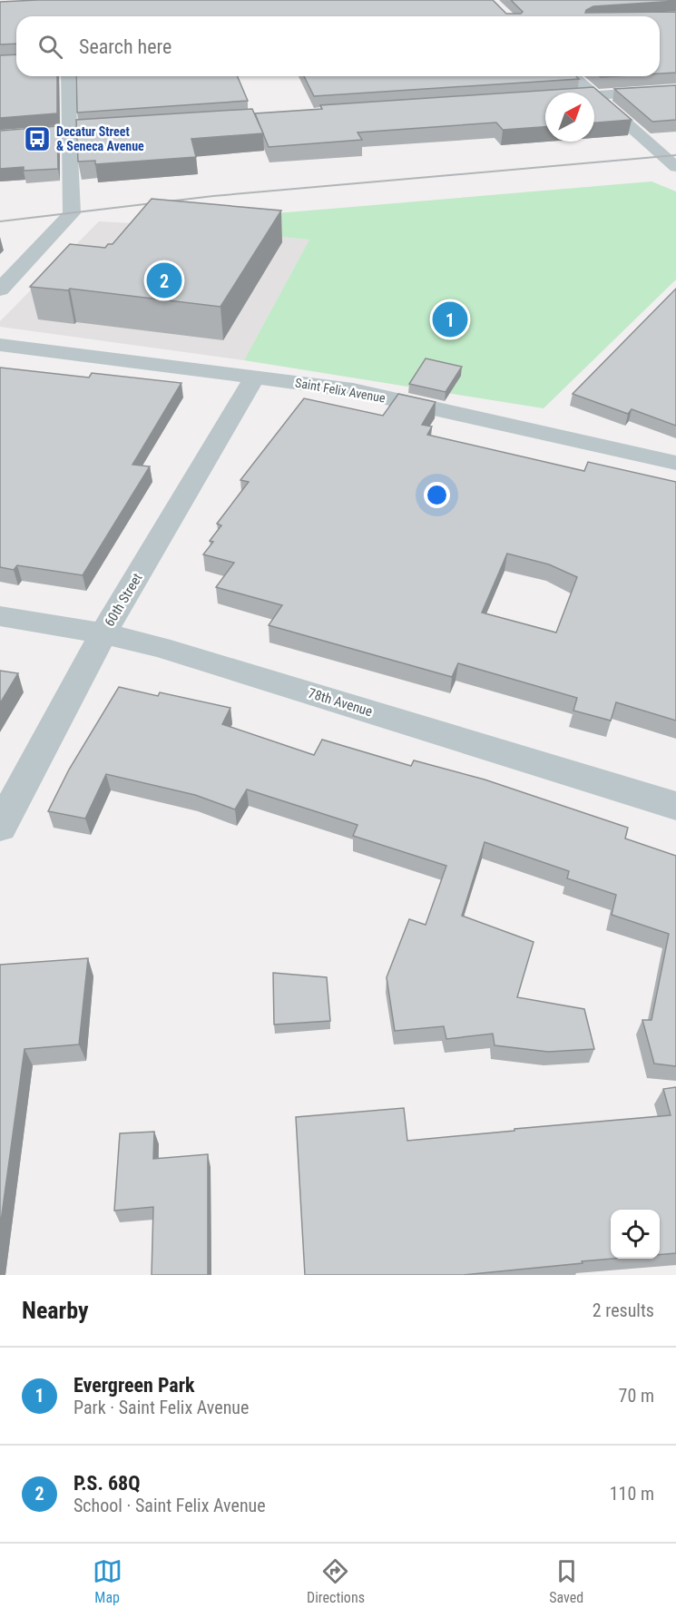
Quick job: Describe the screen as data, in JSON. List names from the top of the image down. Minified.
{"streets":{"street":["Saint Felix Avenue","60th Street","78th Avenue"]},"crossings":[["Saint Felix Avenue","60th Street"],["60th Street","78th Avenue"]],"places":{"bus stop":["Decatur Street & Seneca Avenue"]},"north":"top right","page":{"search":"Search here","pins":["2","1"],"heading":["Nearby","2 results"],"list":[{"mark":"1","name":"Evergreen Park","note":"Park · Saint Felix Avenue","value":"70 m"},{"mark":"2","name":"P.S. 68Q","note":"School · Saint Felix Avenue","value":"110 m"}],"nav":["Map","Directions","Saved"]}}
